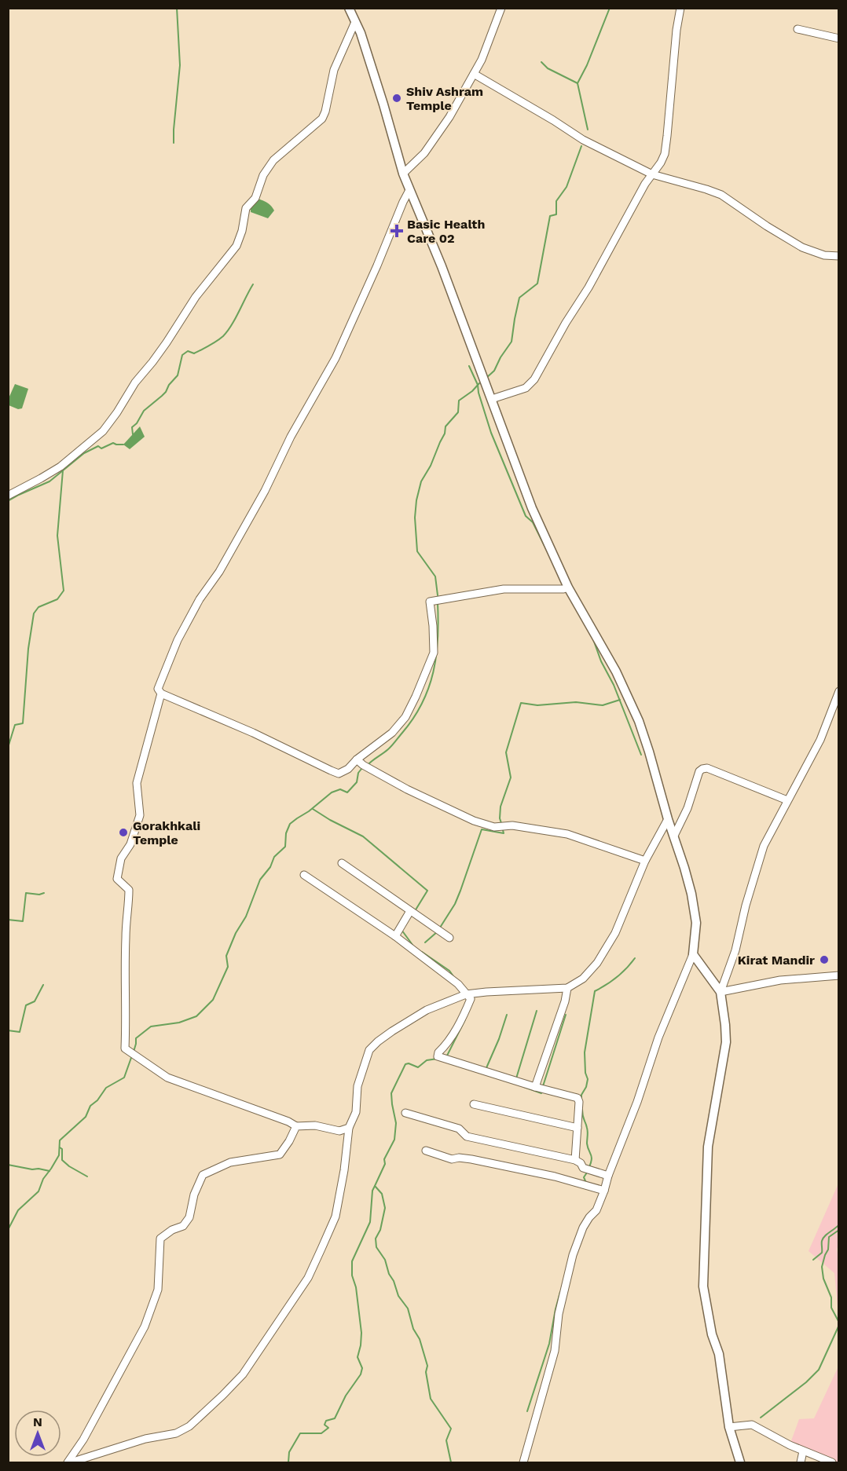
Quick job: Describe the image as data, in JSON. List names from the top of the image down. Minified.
{"places":{"other":["Shiv Ashram Temple","Gorakhkali Temple","Kirat Mandir"],"health":["Basic Health Care 02"]},"north":"top"}
